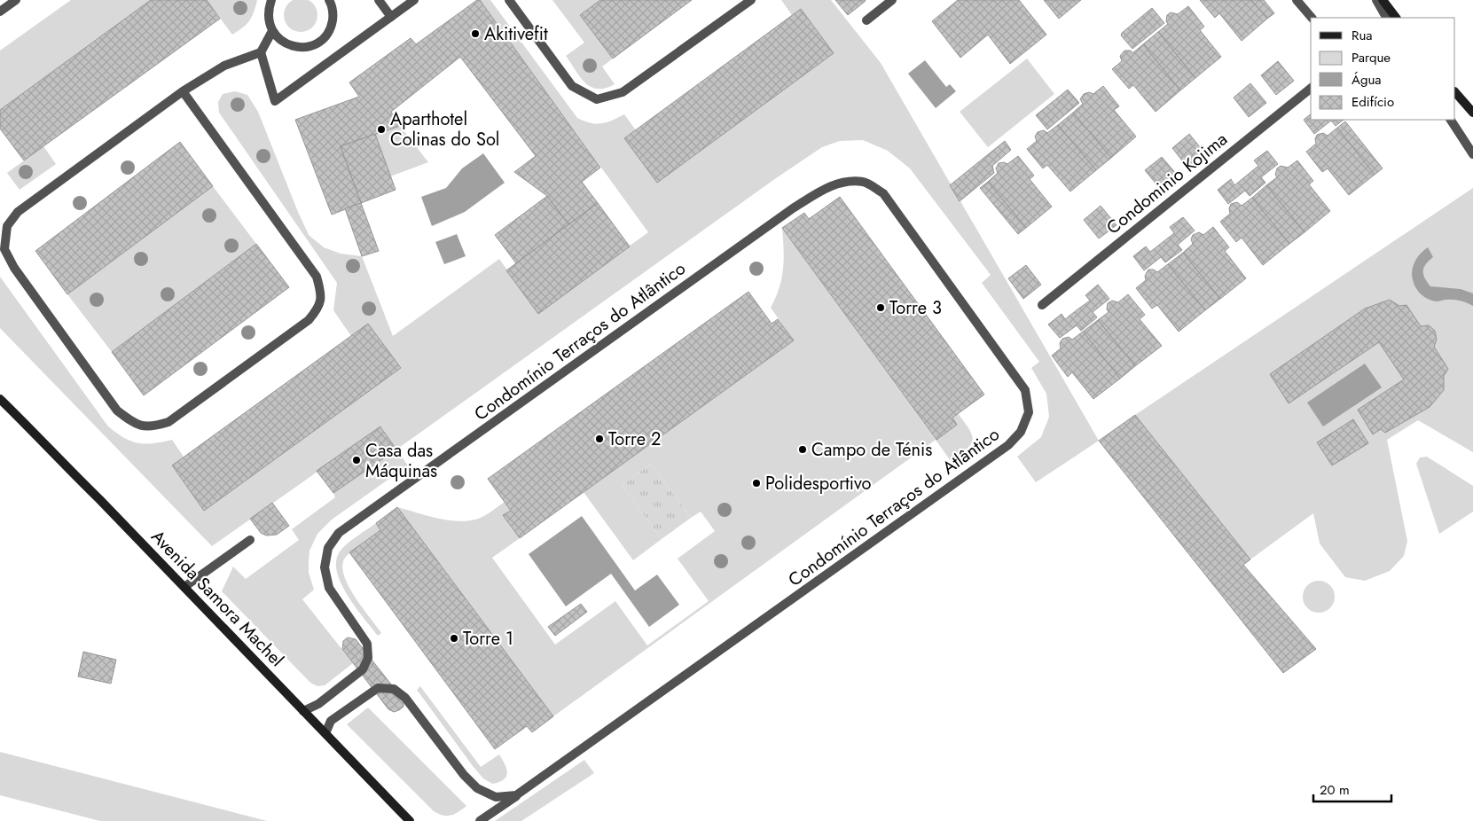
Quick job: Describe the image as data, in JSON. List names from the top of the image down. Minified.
{"streets":{"main road":["Avenida Samora Machel"],"street":["Condominio Kojima","Condomínio Terraços do Atlântico"]},"crossings":[["Condomínio Terraços do Atlântico","Avenida Samora Machel"]],"places":["Akitivefit","Aparthotel Colinas do Sol","Torre 3","Torre 2","Campo de Ténis","Casa das Máquinas","Polidesportivo","Torre 1"],"legend":["Rua","Parque","Água","Edifício"],"scale_bar":"20 m"}
